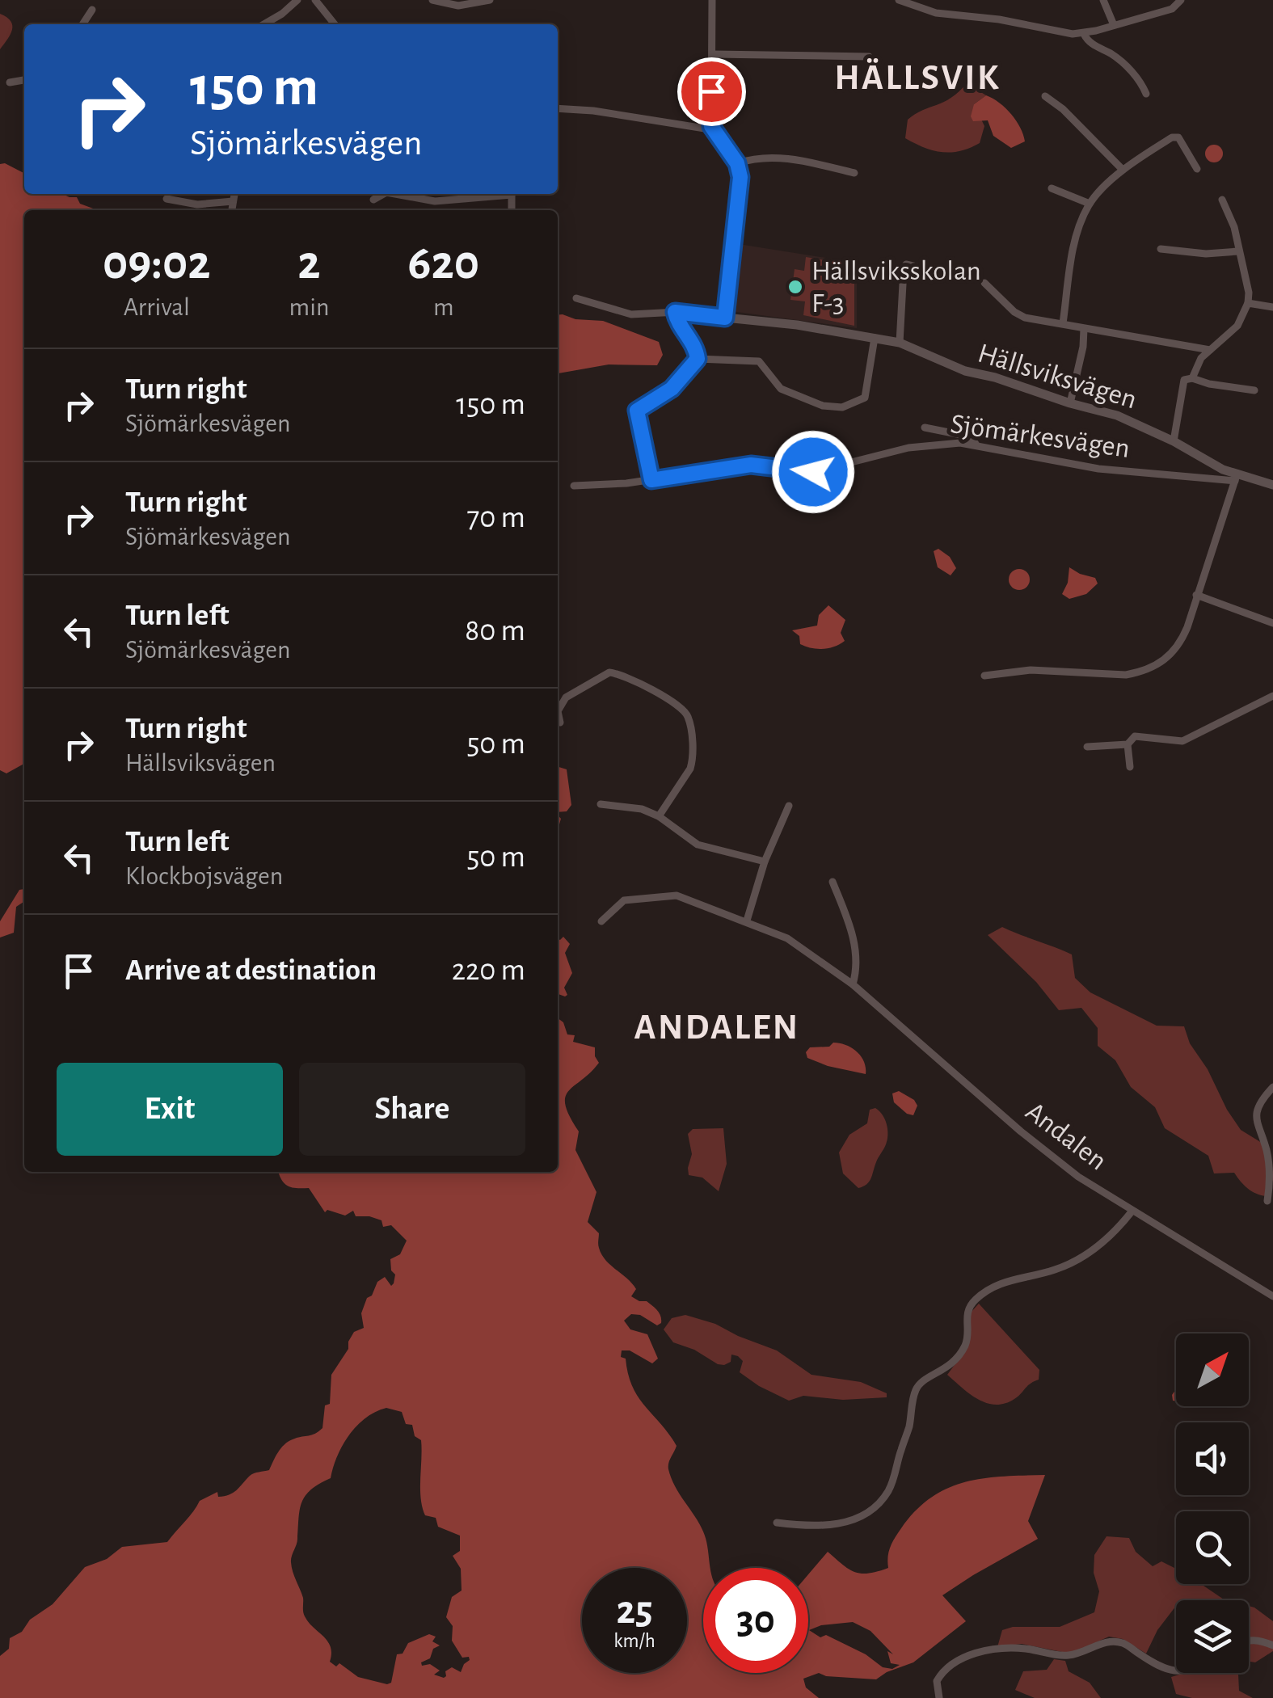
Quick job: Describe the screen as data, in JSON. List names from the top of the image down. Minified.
{"streets":{"street":["Hällsviksvägen","Sjömärkesvägen","Andalen"]},"crossings":[["Hällsviksvägen","Sjömärkesvägen"]],"districts":["HÄLLSVIK","ANDALEN"],"places":["Hällsviksskolan F-3"],"north":"top right","page":{"turn":["150 m","Sjömärkesvägen"],"eta":["09:02","Arrival","2","min","620","m"],"list":[{"name":"Turn right","note":"Sjömärkesvägen","value":"150 m"},{"name":"Turn right","note":"Sjömärkesvägen","value":"70 m"},{"name":"Turn left","note":"Sjömärkesvägen","value":"80 m"},{"name":"Turn right","note":"Hällsviksvägen","value":"50 m"},{"name":"Turn left","note":"Klockbojsvägen","value":"50 m"},{"name":"Arrive at destination","value":"220 m"}],"buttons":["Exit","Share"],"speed":"25 km/h","limit":"30"}}
